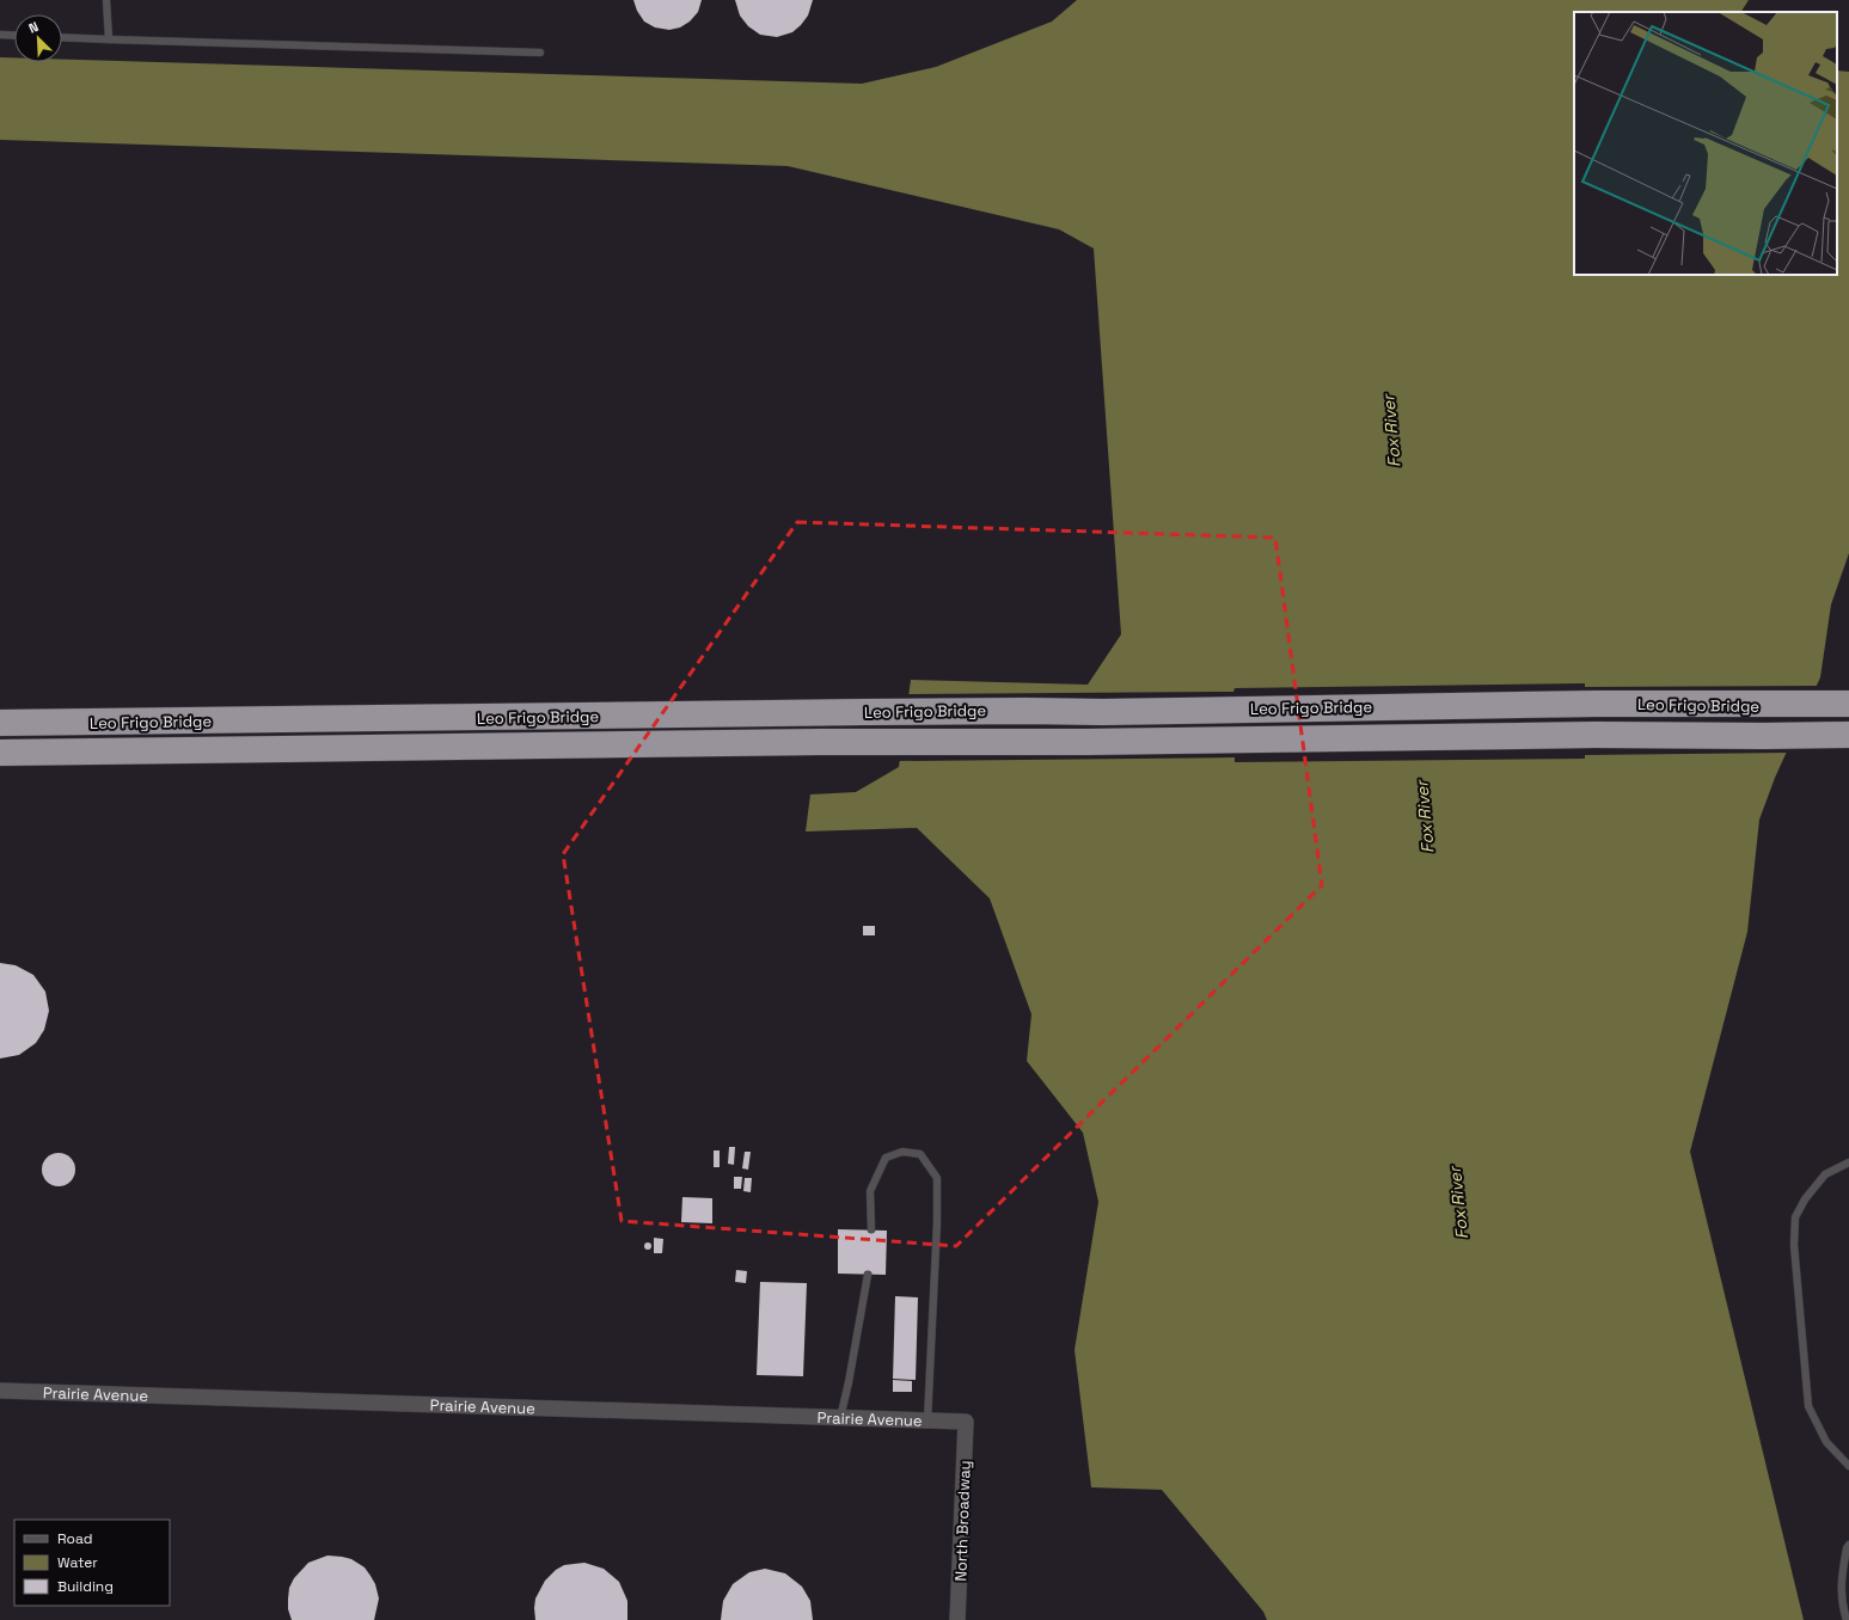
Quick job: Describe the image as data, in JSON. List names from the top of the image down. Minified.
{"streets":{"highway":["Leo Frigo Bridge"],"street":["Prairie Avenue","North Broadway"]},"crossings":[["Prairie Avenue","North Broadway"]],"water":["Fox River"],"legend":["Road","Water","Building"],"north":"top left"}
